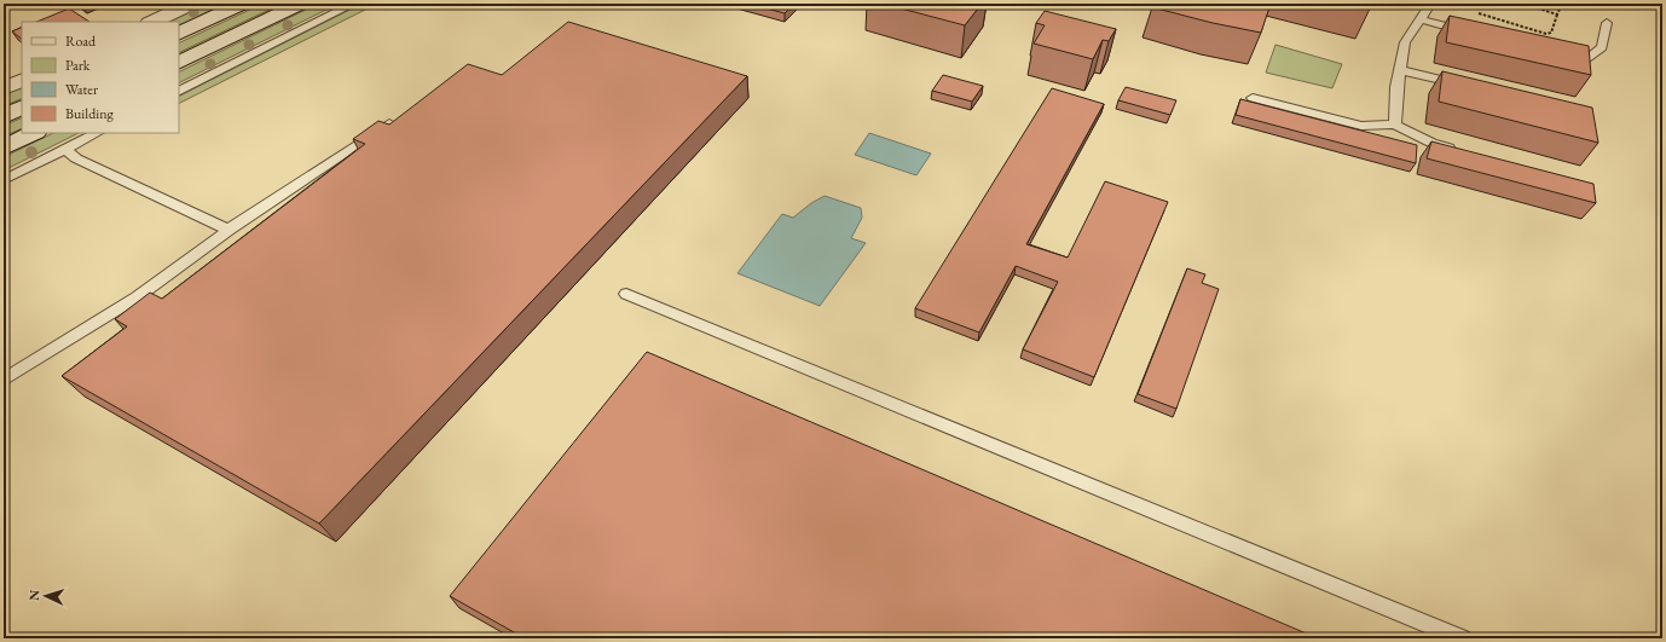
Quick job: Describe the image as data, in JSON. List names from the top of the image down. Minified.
{"legend":["Road","Park","Water","Building"],"north":"left"}
